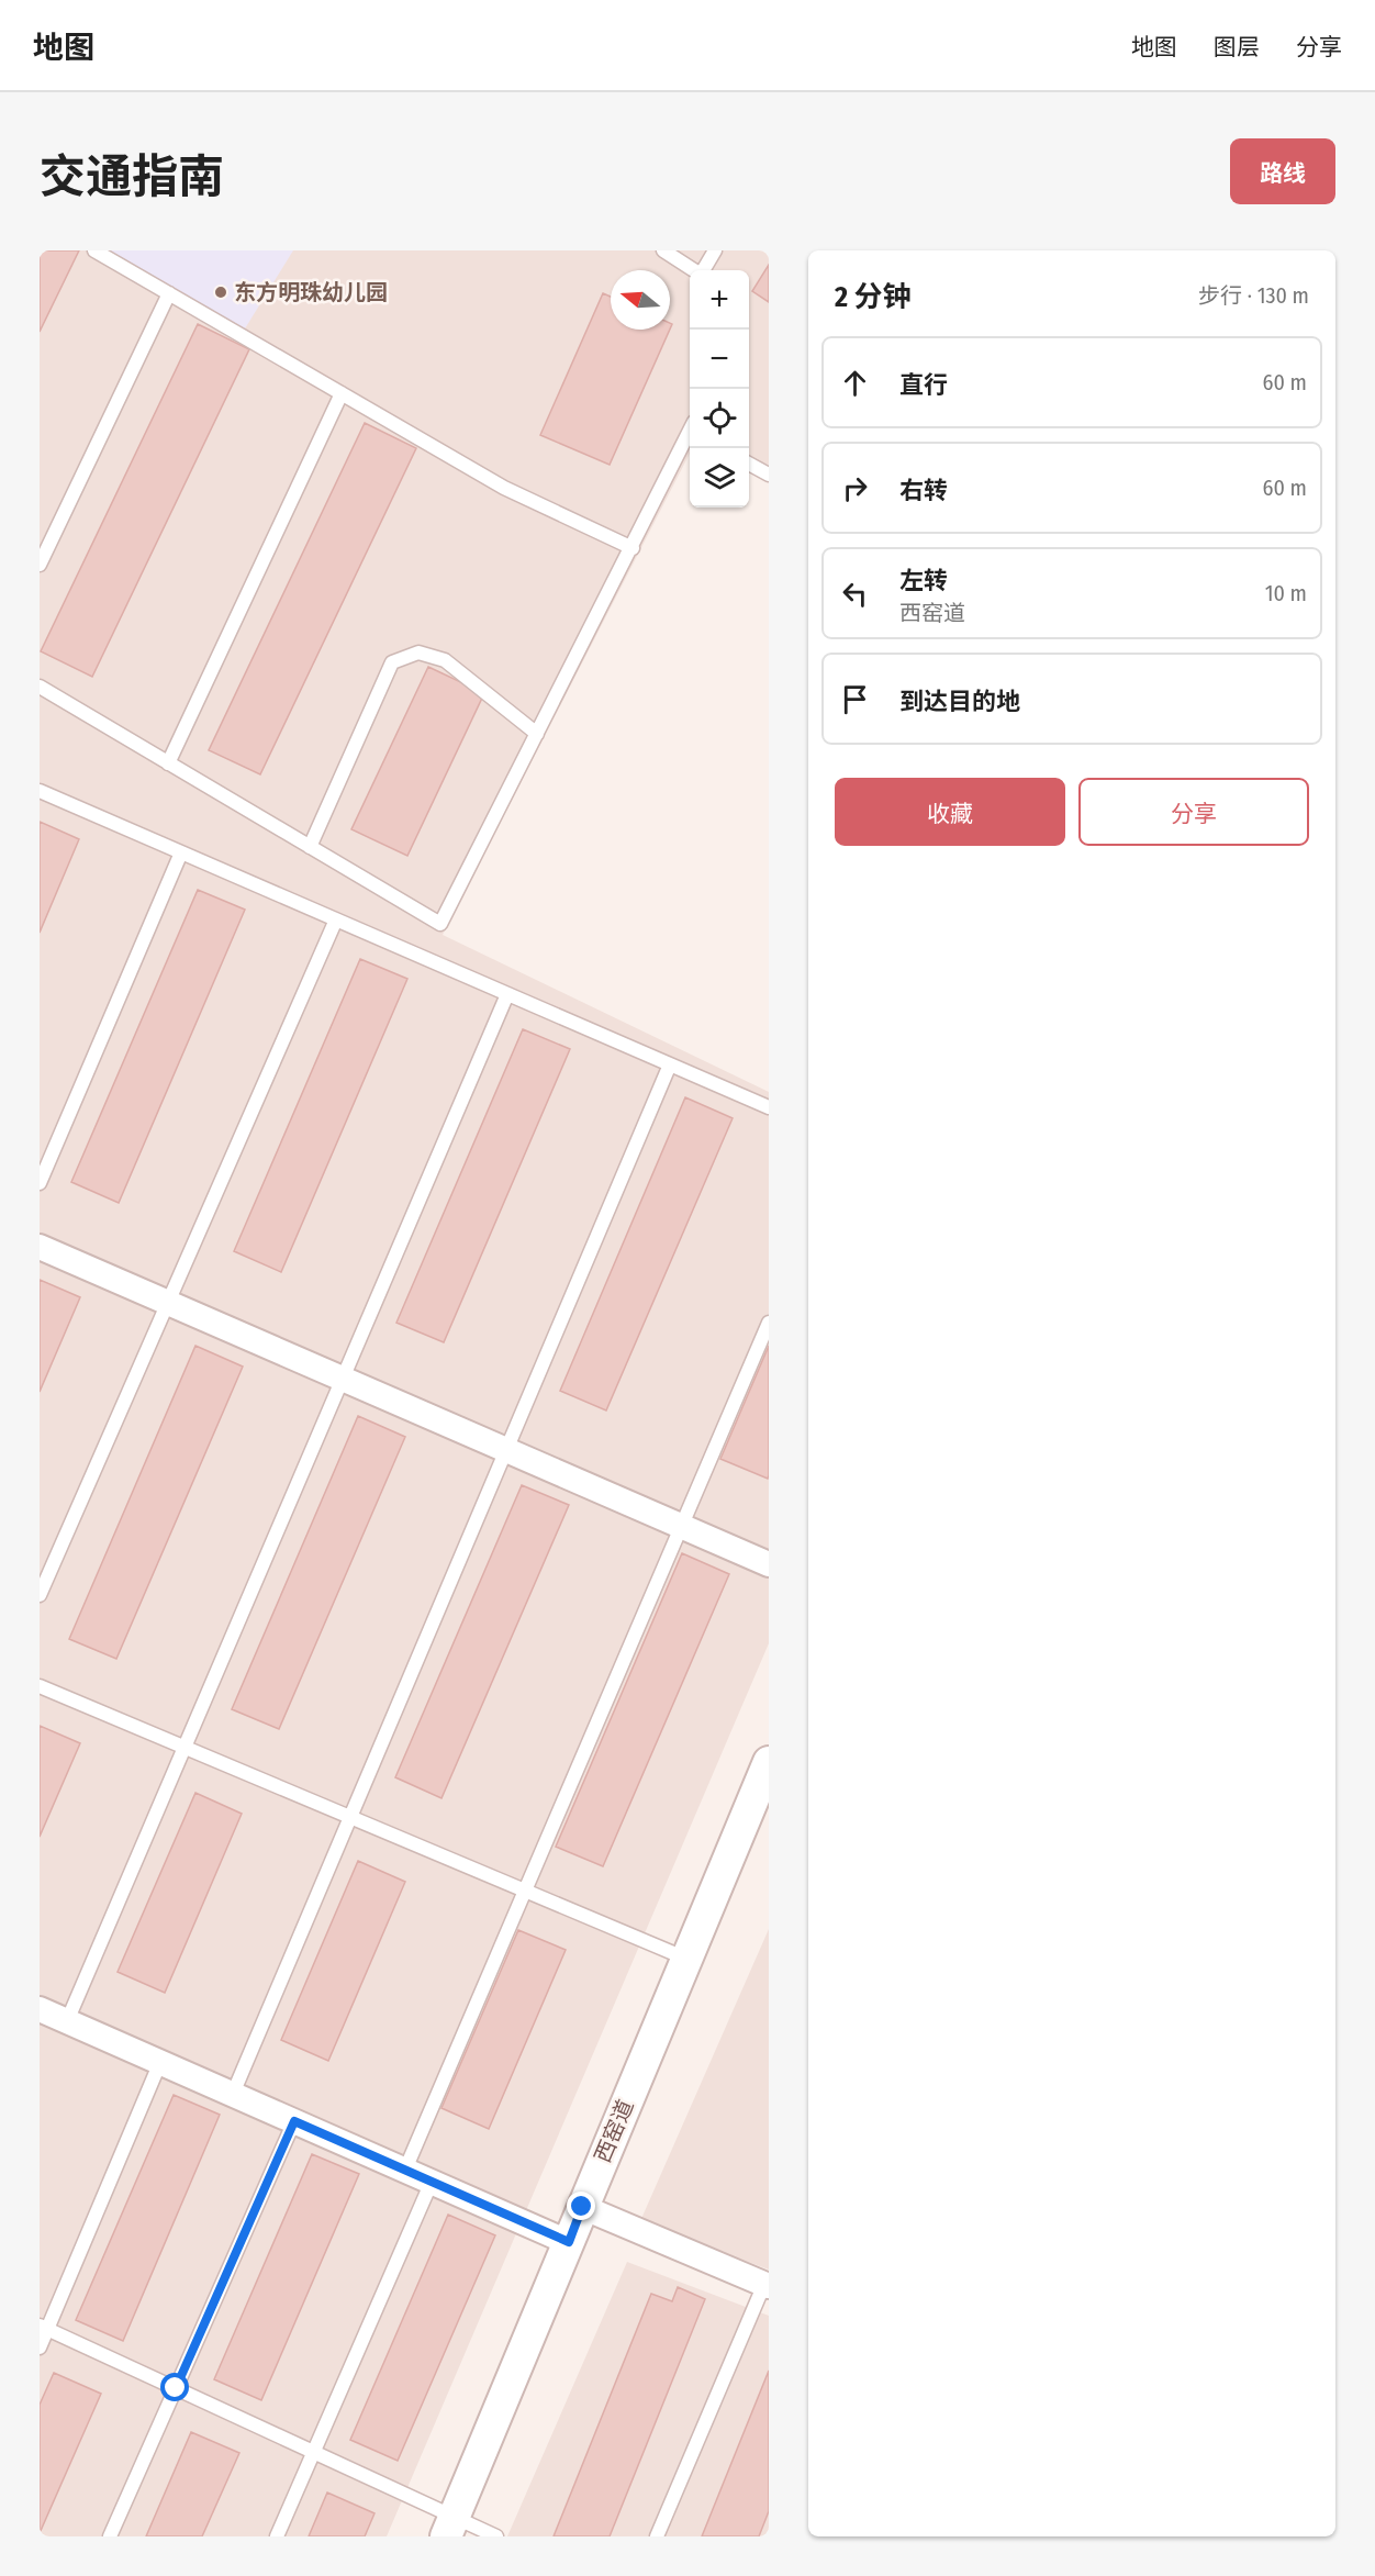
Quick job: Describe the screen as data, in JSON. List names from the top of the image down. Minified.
{"streets":{"street":["西窑道"]},"places":["东方明珠幼儿园"],"north":"left","page":{"header":"地图","nav":["地图","图层","分享"],"title":"交通指南","buttons":["路线",["收藏","分享"]],"heading":["2 分钟","步行 · 130 m"],"map_buttons":["+","−"],"list":[["直行","60 m"],["右转","60 m"],["左转","西窑道","10 m"],"到达目的地"]}}
